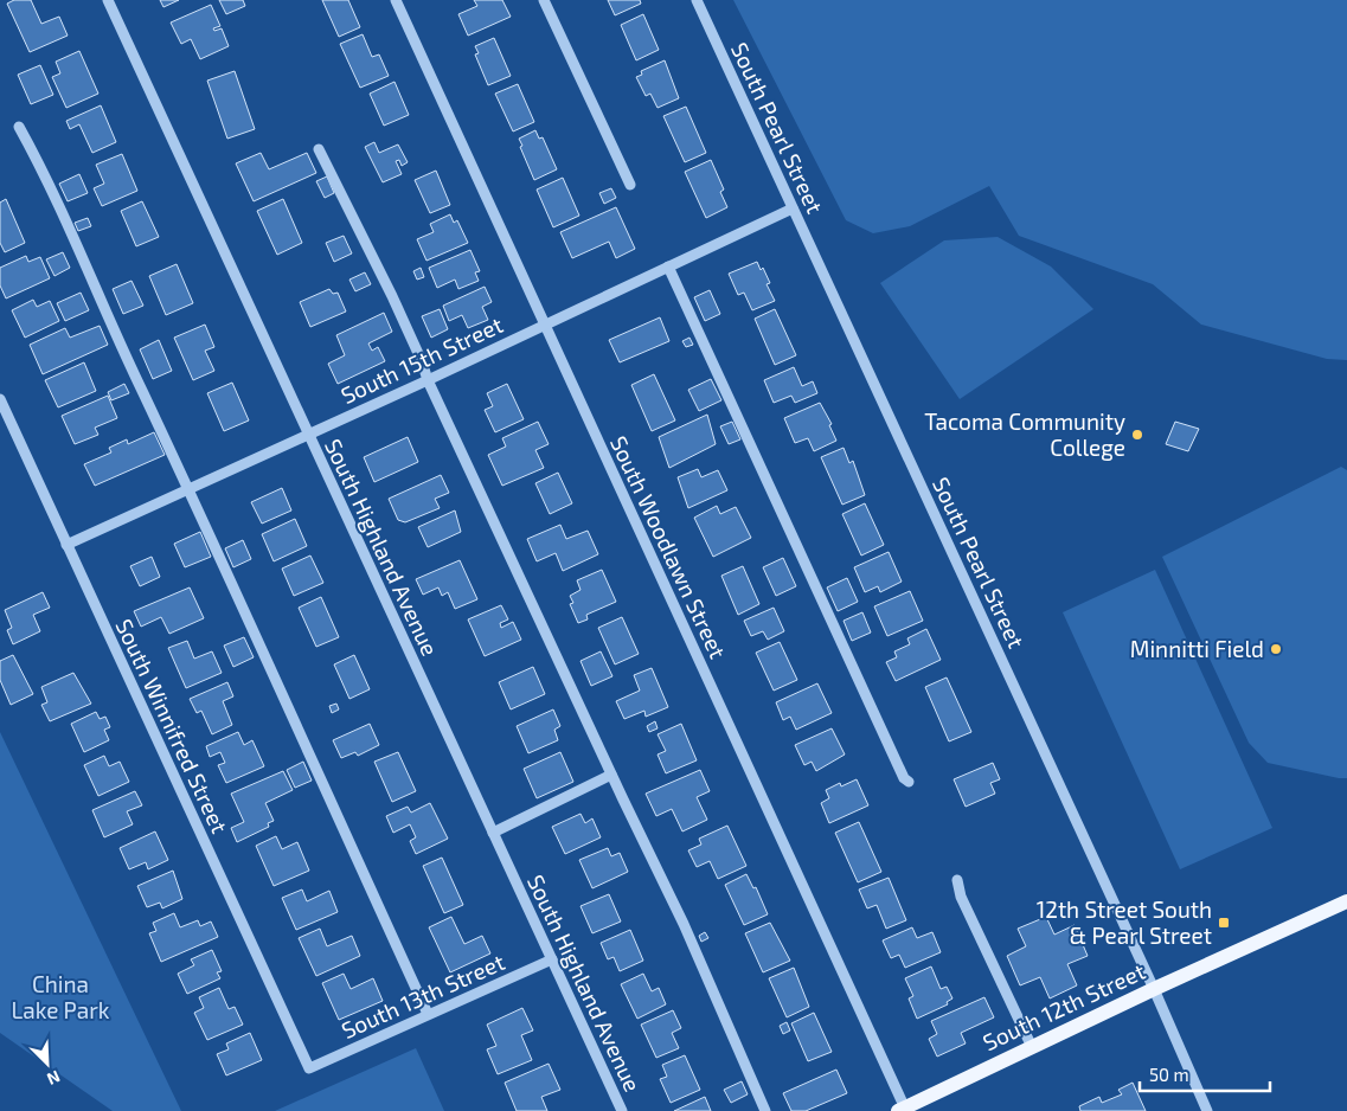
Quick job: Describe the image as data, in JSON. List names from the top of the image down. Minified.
{"streets":{"main road":["South 12th Street"],"street":["South Pearl Street","South 15th Street","South Highland Avenue","South Woodlawn Street","South Winnifred Street","South 13th Street"]},"crossings":[["South Pearl Street","South 15th Street"],["South Pearl Street","South 12th Street"],["South 15th Street","South Highland Avenue"],["South 15th Street","South Woodlawn Street"],["South 15th Street","South Winnifred Street"],["South Highland Avenue","South 13th Street"],["South Woodlawn Street","South 12th Street"],["South Winnifred Street","South 13th Street"]],"parks":["China Lake Park"],"places":{"other":["Tacoma Community College","Minnitti Field"],"transit":["12th Street South & Pearl Street"]},"scale_bar":"50 m","north":"bottom right"}
